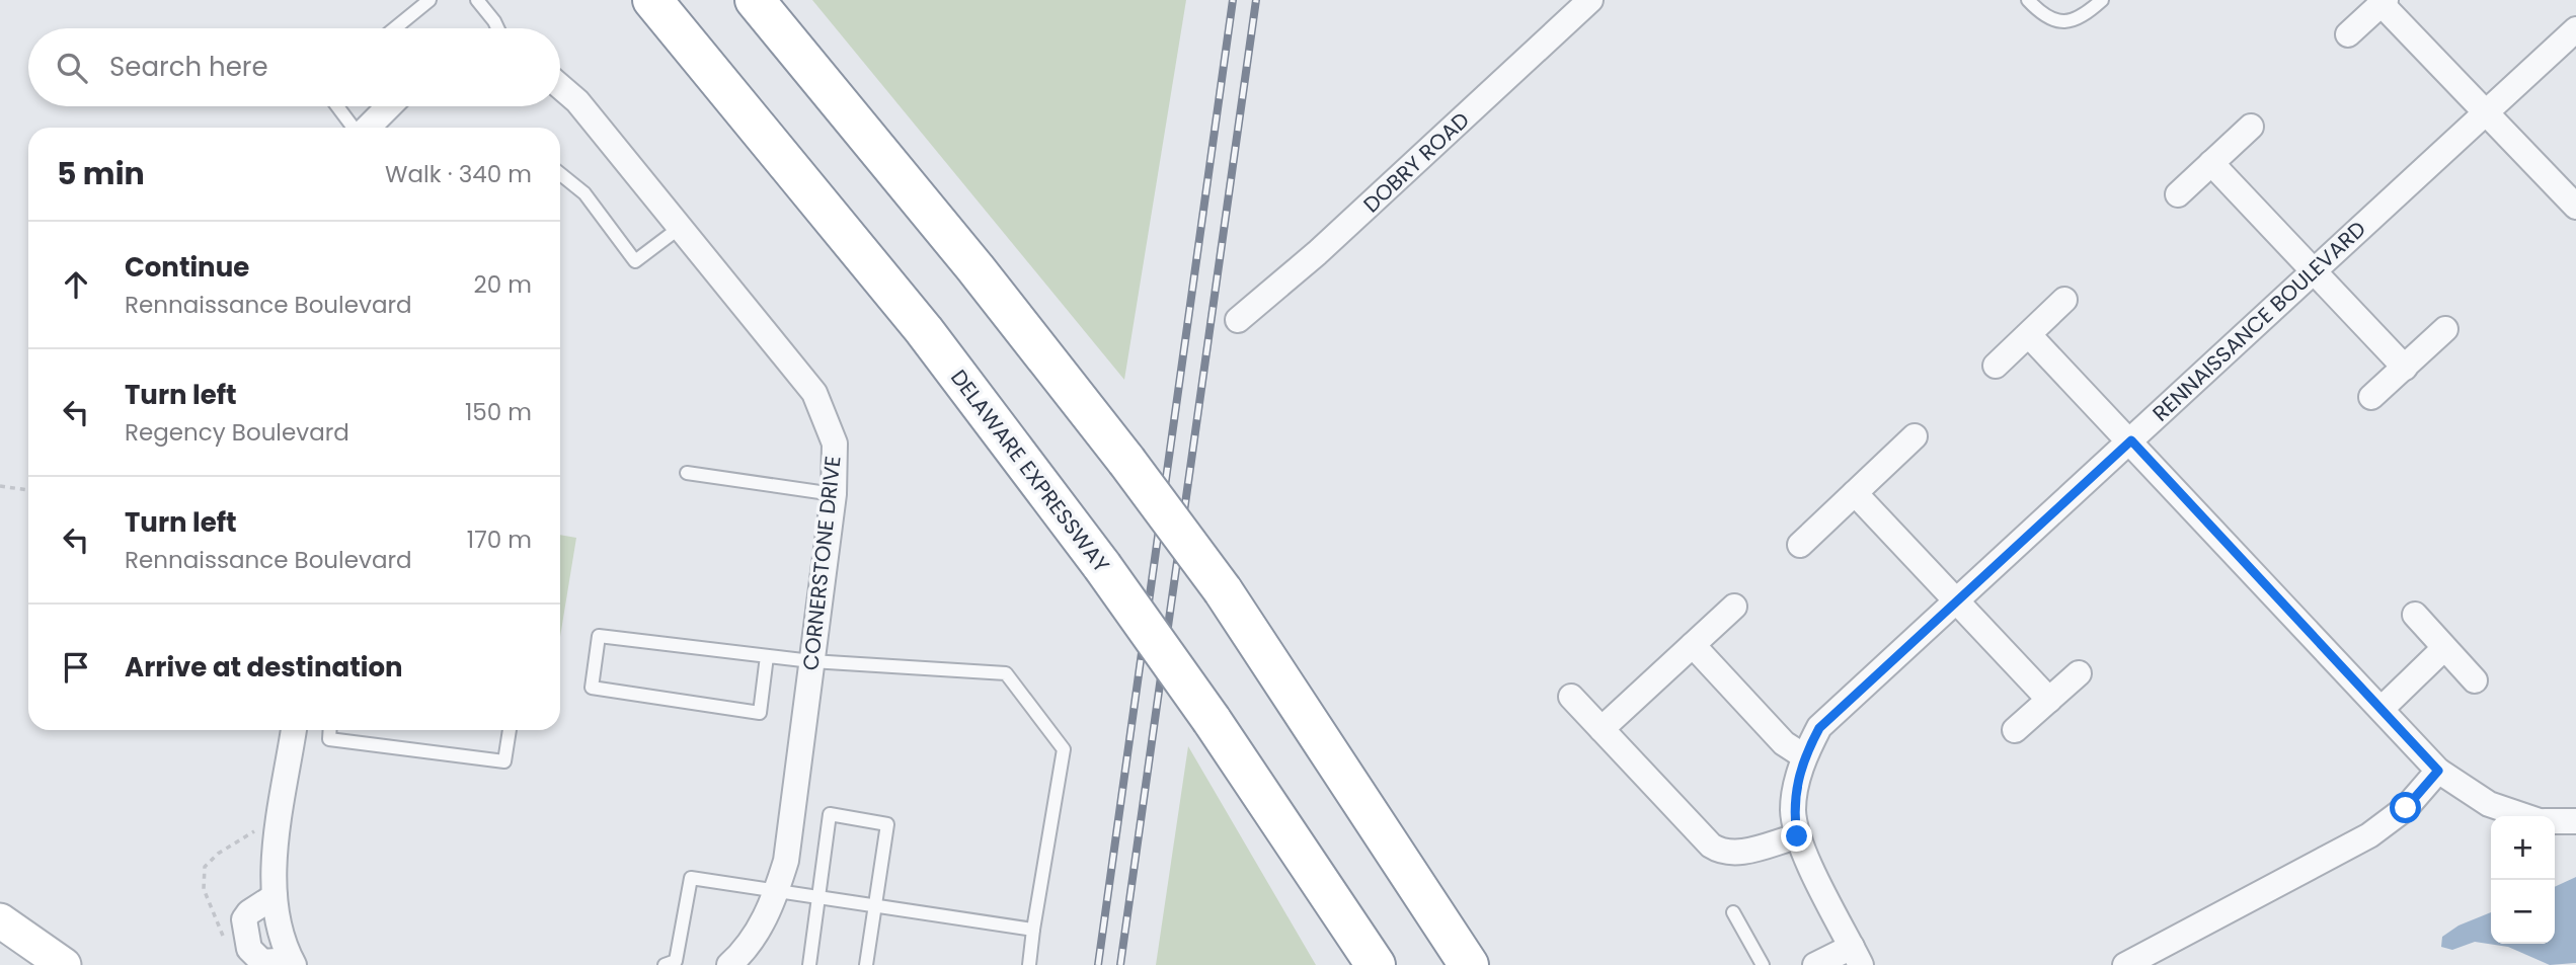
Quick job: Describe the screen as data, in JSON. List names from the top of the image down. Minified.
{"streets":{"highway":["DELAWARE EXPRESSWAY"],"street":["DOBRY ROAD","RENNAISSANCE BOULEVARD","CORNERSTONE DRIVE"]},"page":{"search":"Search here","heading":["5 min","Walk · 340 m"],"list":[["Continue","Rennaissance Boulevard","20 m"],["Turn left","Regency Boulevard","150 m"],["Turn left","Rennaissance Boulevard","170 m"],"Arrive at destination"],"map_buttons":["+","−"]}}
